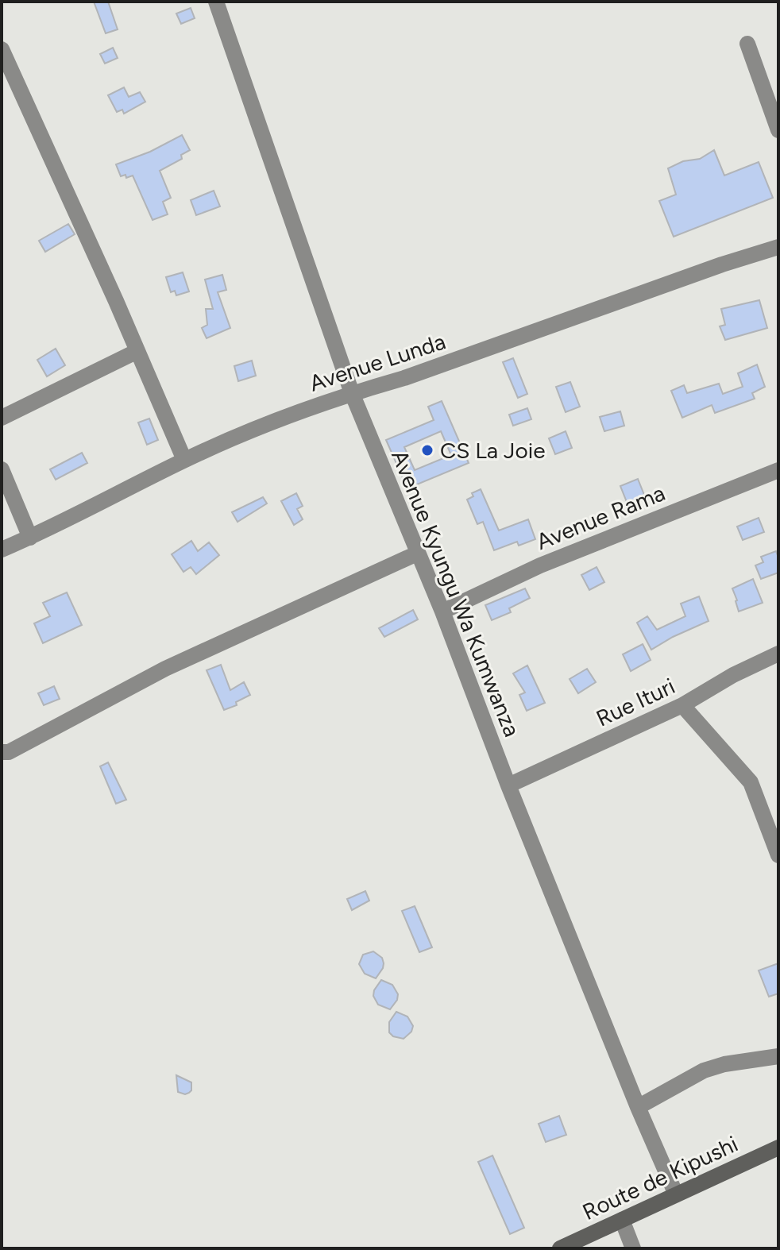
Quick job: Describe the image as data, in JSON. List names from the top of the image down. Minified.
{"streets":{"main road":["Route de Kipushi"],"street":["Avenue Lunda","Avenue Rama","Avenue Kyungu Wa Kumwanza","Rue Ituri"]},"crossings":[["Avenue Lunda","Avenue Kyungu Wa Kumwanza"],["Avenue Rama","Avenue Kyungu Wa Kumwanza"],["Avenue Kyungu Wa Kumwanza","Rue Ituri"],["Avenue Kyungu Wa Kumwanza","Route de Kipushi"]],"places":["CS La Joie"]}
